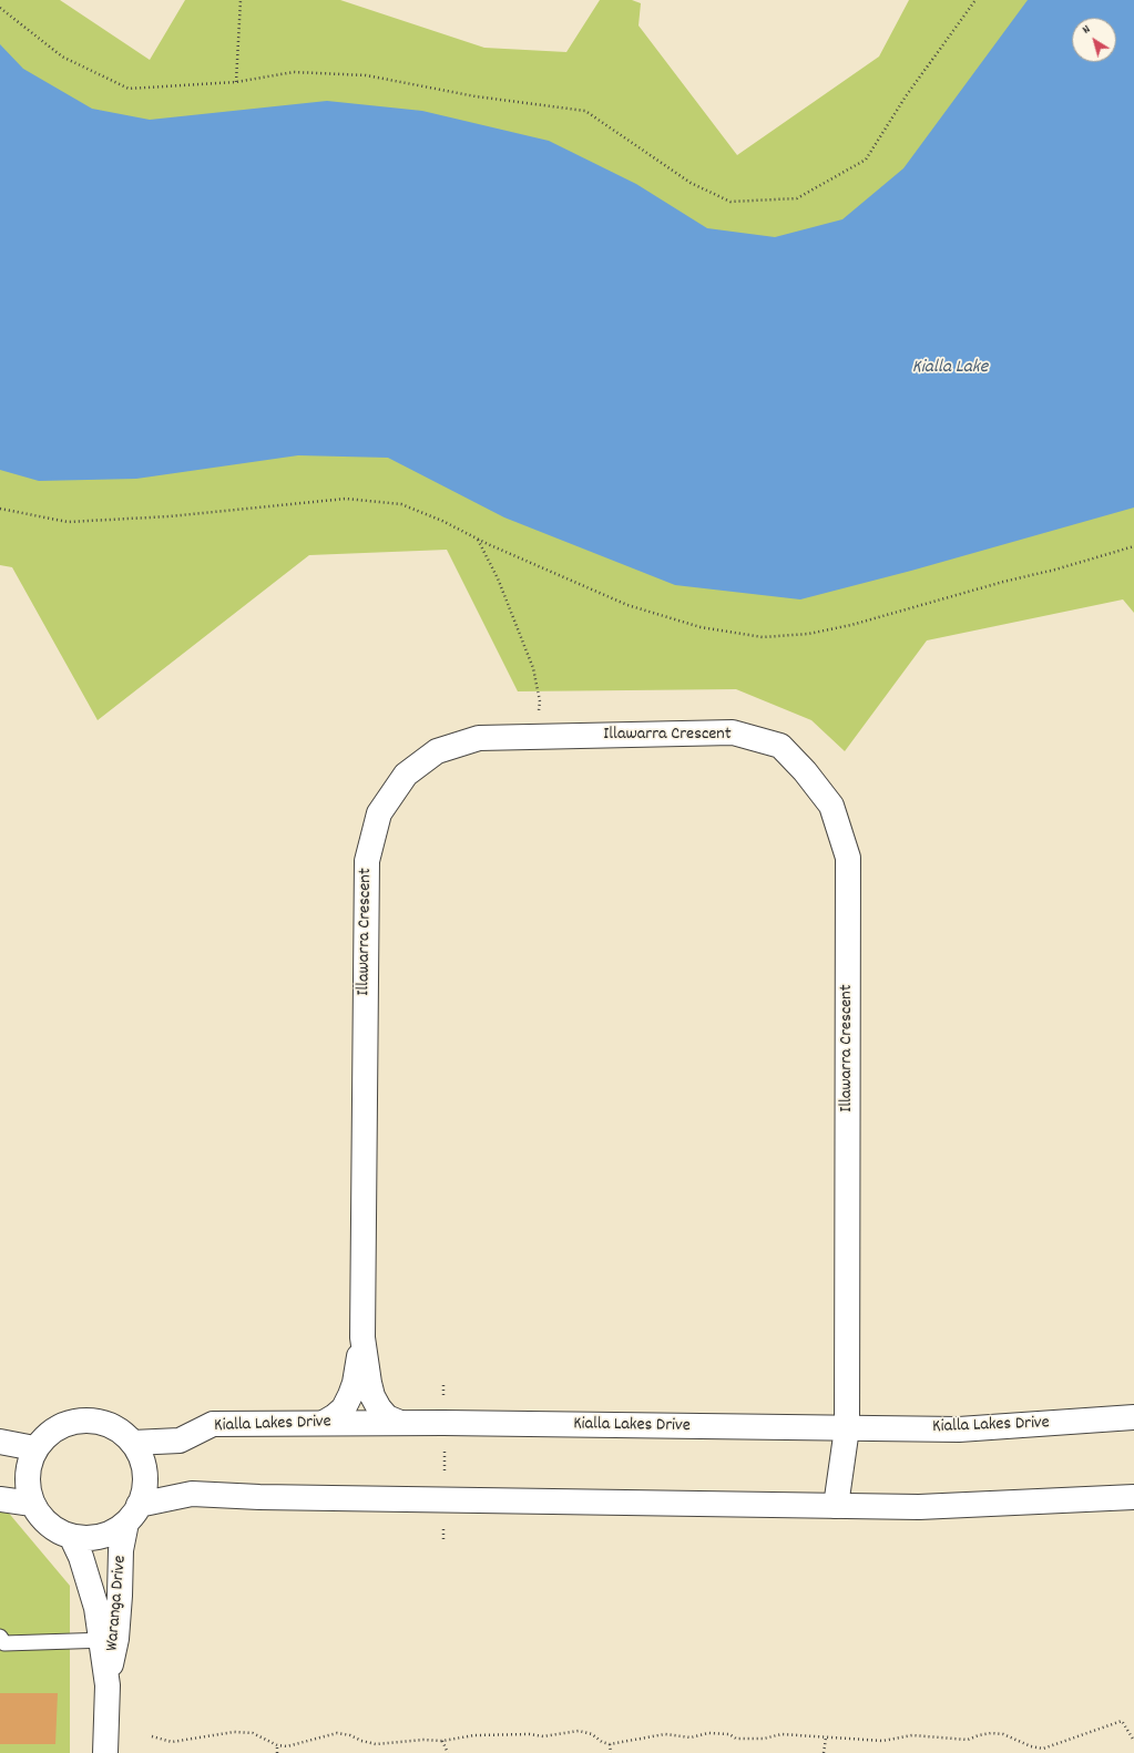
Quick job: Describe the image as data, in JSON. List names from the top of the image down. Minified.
{"streets":{"street":["Illawarra Crescent","Kialla Lakes Drive","Waranga Drive"]},"crossings":[["Illawarra Crescent","Kialla Lakes Drive"],["Kialla Lakes Drive","Waranga Drive"]],"water":["Kialla Lake"],"north":"top left"}
